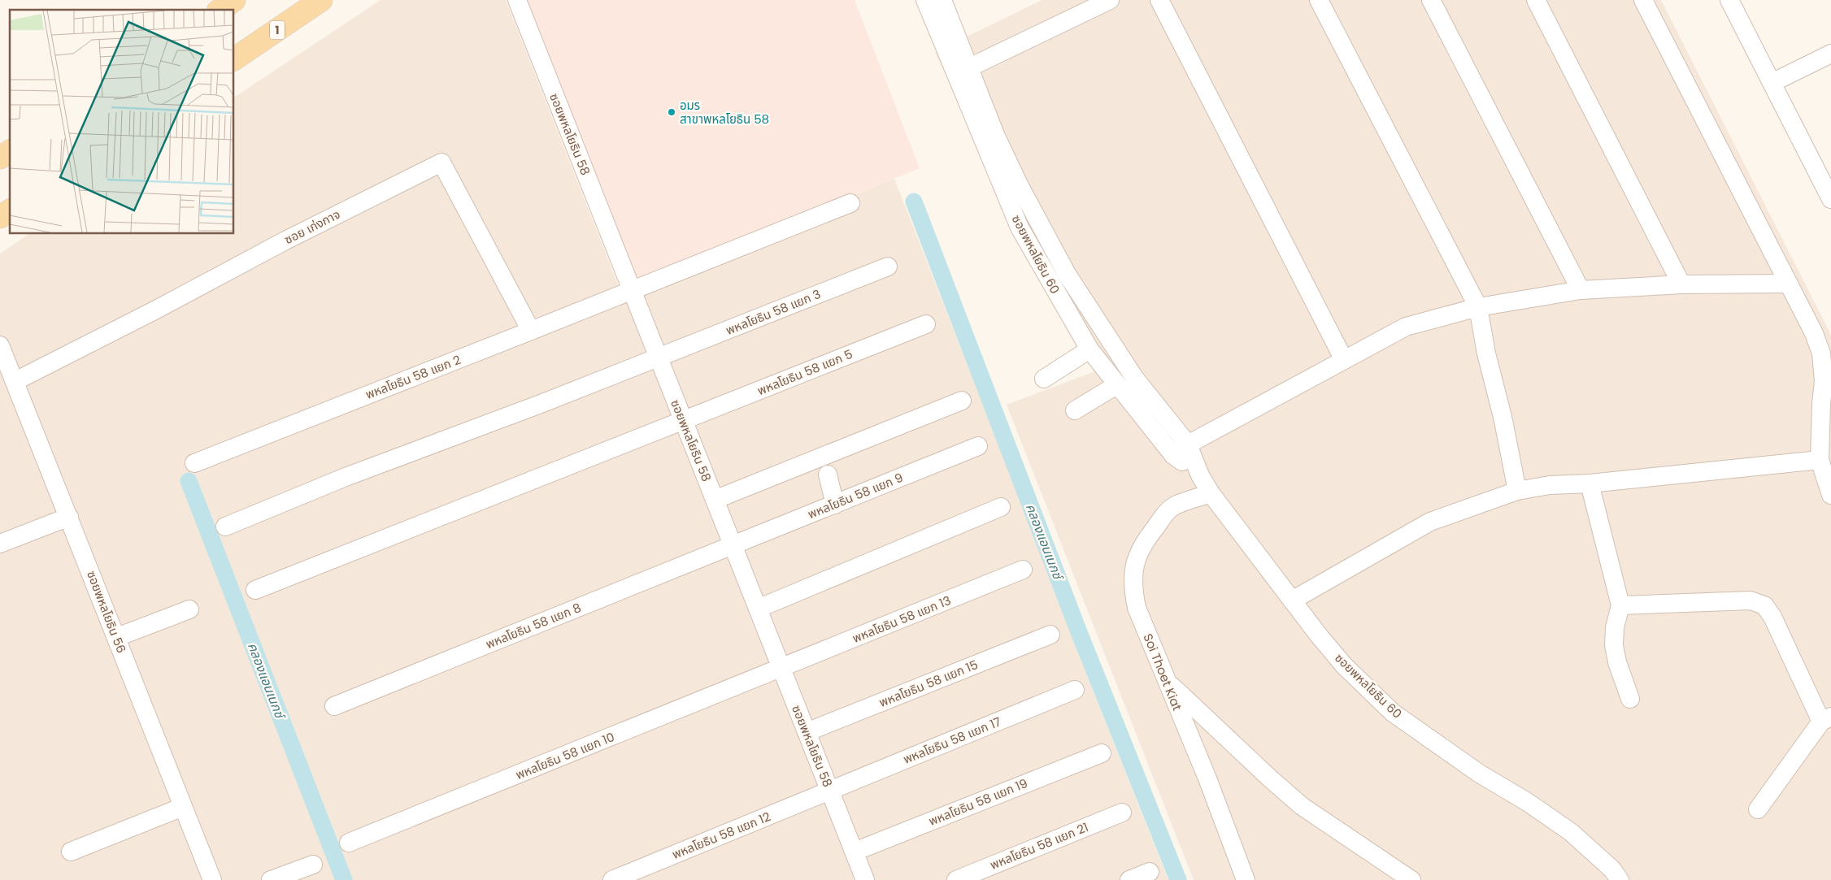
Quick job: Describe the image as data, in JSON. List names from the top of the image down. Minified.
{"streets":{"main road":["1"],"street":["ซอยพหลโยธิน 58","ซอย เก่งกาจ","ซอยพหลโยธิน 60","พหลโยธิน 58 แยก 3","พหลโยธิน 58 แยก 5","พหลโยธิน 58 แยก 2","พหลโยธิน 58 แยก 9","ซอยพหลโยธิน 56","พหลโยธิน 58 แยก 13","พหลโยธิน 58 แยก 8","Soi Thoet Kiat","พหลโยธิน 58 แยก 15","พหลโยธิน 58 แยก 17","พหลโยธิน 58 แยก 10","พหลโยธิน 58 แยก 19","พหลโยธิน 58 แยก 12","พหลโยธิน 58 แยก 21"]},"crossings":[["ซอยพหลโยธิน 58","พหลโยธิน 58 แยก 3"],["ซอยพหลโยธิน 58","พหลโยธิน 58 แยก 5"],["ซอยพหลโยธิน 58","พหลโยธิน 58 แยก 2"],["ซอยพหลโยธิน 58","พหลโยธิน 58 แยก 9"],["ซอยพหลโยธิน 58","พหลโยธิน 58 แยก 13"],["ซอยพหลโยธิน 58","พหลโยธิน 58 แยก 8"],["ซอยพหลโยธิน 58","พหลโยธิน 58 แยก 15"],["ซอยพหลโยธิน 58","พหลโยธิน 58 แยก 17"],["ซอยพหลโยธิน 58","พหลโยธิน 58 แยก 10"],["ซอยพหลโยธิน 58","พหลโยธิน 58 แยก 19"],["ซอยพหลโยธิน 58","พหลโยธิน 58 แยก 12"],["ซอย เก่งกาจ","พหลโยธิน 58 แยก 2"],["ซอย เก่งกาจ","ซอยพหลโยธิน 56"],["ซอยพหลโยธิน 60","Soi Thoet Kiat"],["พหลโยธิน 58 แยก 9","พหลโยธิน 58 แยก 8"],["พหลโยธิน 58 แยก 13","พหลโยธิน 58 แยก 10"],["พหลโยธิน 58 แยก 17","พหลโยธิน 58 แยก 12"]],"water":["คลองแอนเนกซ์"],"places":["อมร สาขาพหลโยธิน 58"]}
